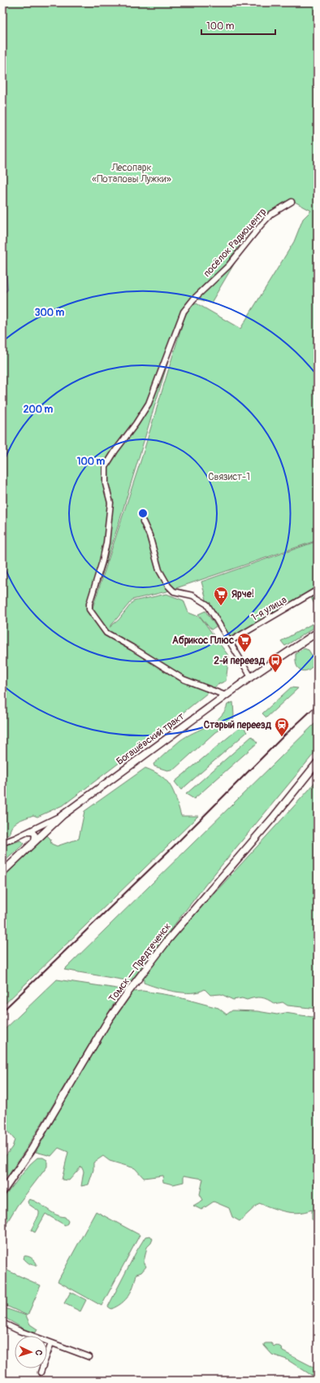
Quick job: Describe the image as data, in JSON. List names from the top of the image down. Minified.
{"streets":{"main road":["Богашёвский тракт","Томск — Предтеченск"],"street":["посёлок Радиоцентр","1-я улица"]},"crossings":[["посёлок Радиоцентр","Богашёвский тракт"]],"parks":["Лесопарк «Потаповы Лужки»","Связист-1"],"places":{"supermarket":["Ярче!","Абрикос Плюс"],"bus stop":["2-й переезд"],"station":["Старый переезд"]},"scale_bar":"100 m","north":"right","rings":["300 m","200 m","100 m"]}
